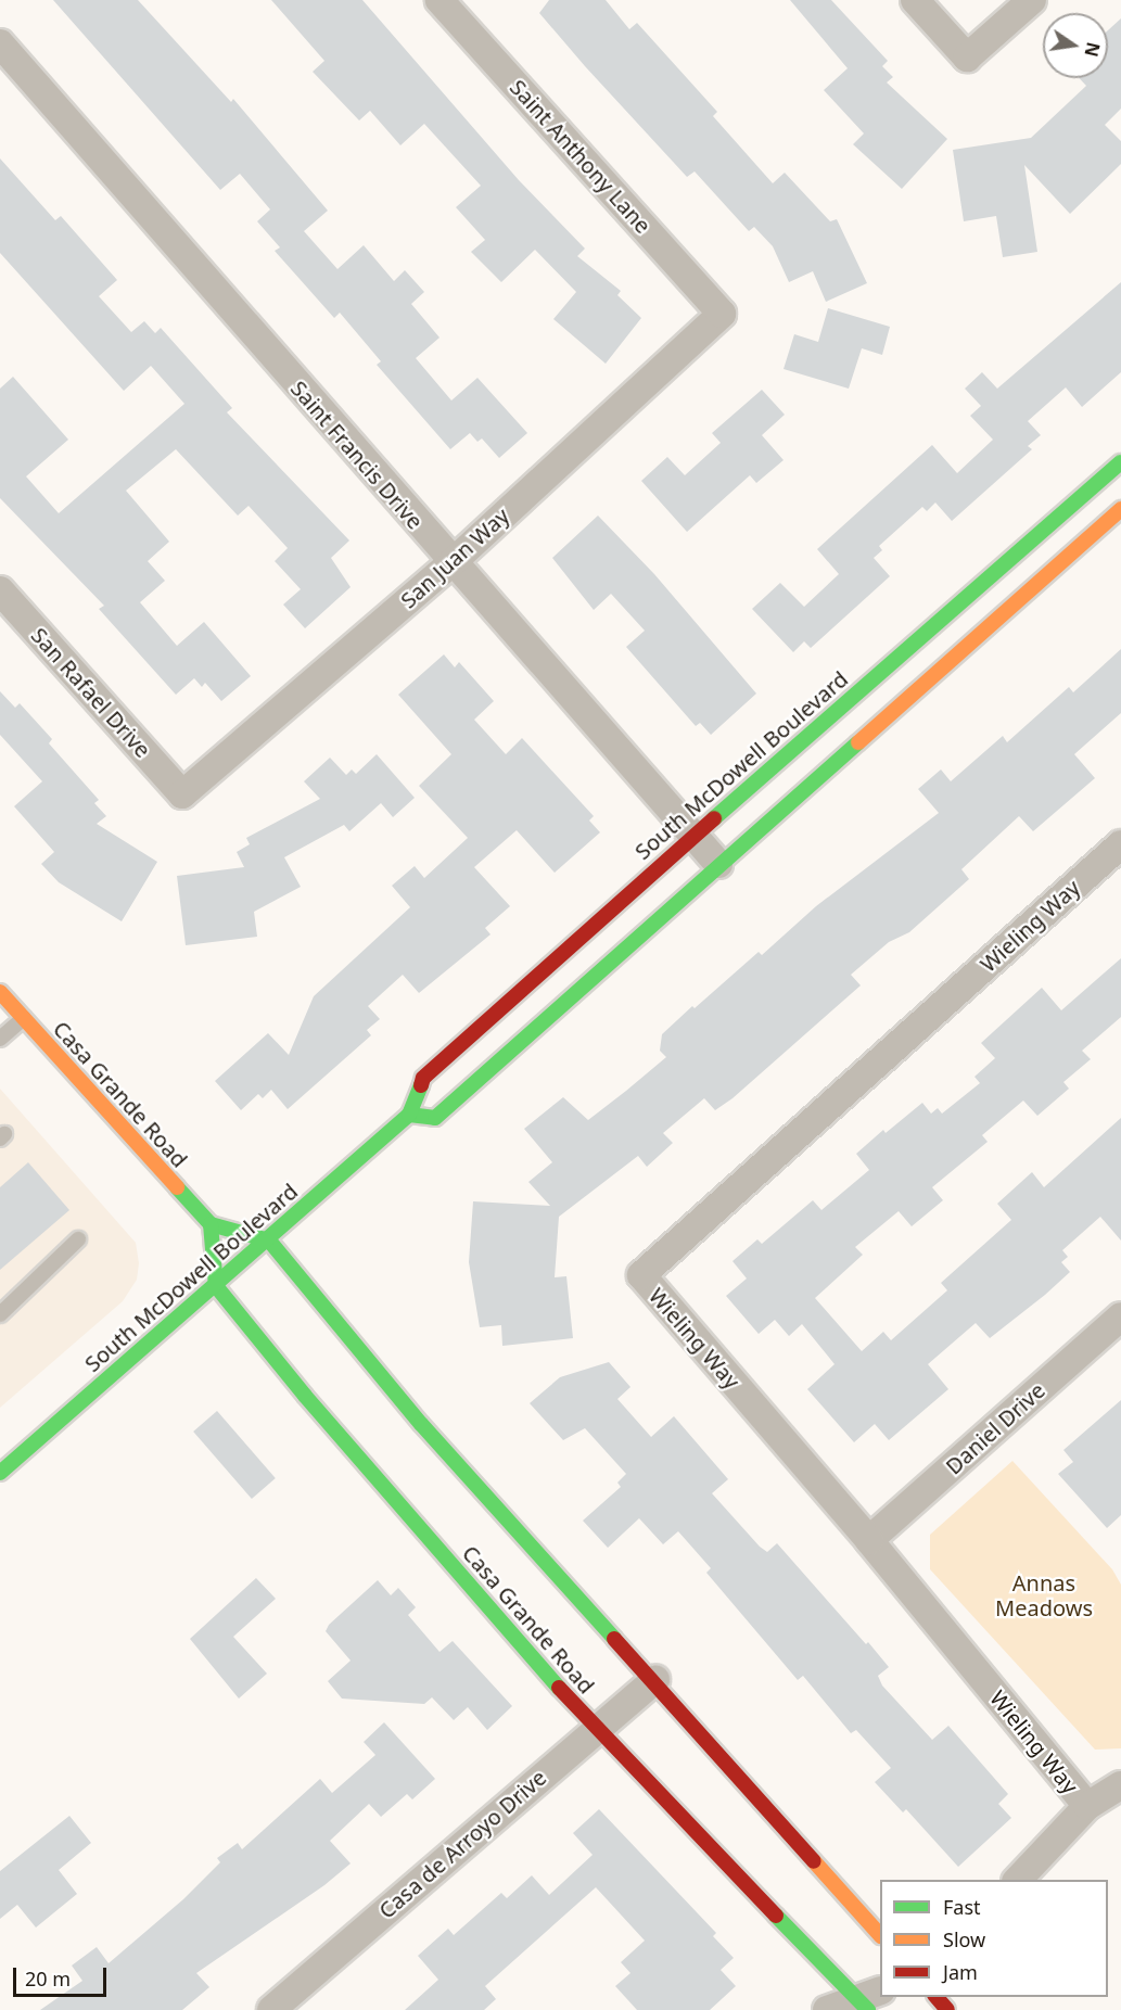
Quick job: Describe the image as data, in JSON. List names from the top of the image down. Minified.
{"streets":{"main road":["South McDowell Boulevard","Casa Grande Road"],"street":["Saint Anthony Lane","Saint Francis Drive","San Juan Way","San Rafael Drive","Wieling Way","Daniel Drive","Casa de Arroyo Drive"]},"crossings":[["Saint Anthony Lane","San Juan Way"],["Saint Francis Drive","San Juan Way"],["Saint Francis Drive","South McDowell Boulevard"],["San Juan Way","San Rafael Drive"],["South McDowell Boulevard","Casa Grande Road"],["Wieling Way","Daniel Drive"],["Casa Grande Road","Casa de Arroyo Drive"]],"parks":["Annas Meadows"],"legend":["Fast","Slow","Jam"],"scale_bar":"20 m","north":"right"}
